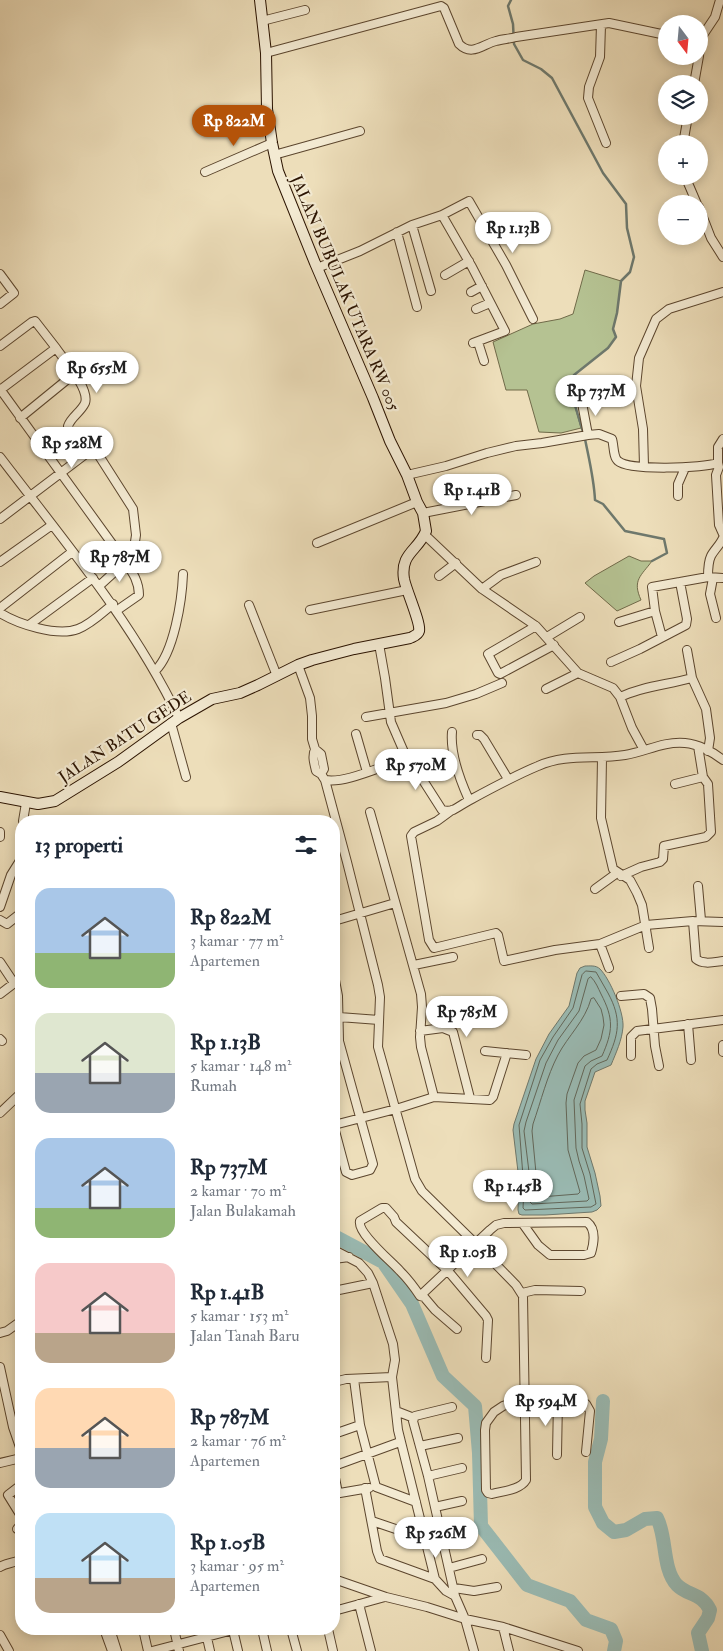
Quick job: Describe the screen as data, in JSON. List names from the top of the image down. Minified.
{"streets":{"street":["JALAN BUBULAK UTARA RW 005","JALAN BATU GEDE"]},"north":"bottom","page":{"map_buttons":["+","−"],"price":["Rp 822M","Rp 1.13B","Rp 655M","Rp 737M","Rp 528M","Rp 1.41B","Rp 787M","Rp 570M","Rp 785M","Rp 1.45B","Rp 1.05B","Rp 594M","Rp 526M"],"heading":"13 properti","list":[{"name":"Rp 822M","note":"3 kamar · 77 m² · Apartemen"},{"name":"Rp 1.13B","note":"5 kamar · 148 m² · Rumah"},{"name":"Rp 737M","note":"2 kamar · 70 m² · Jalan Bulakamah"},{"name":"Rp 1.41B","note":"5 kamar · 153 m² · Jalan Tanah Baru"},{"name":"Rp 787M","note":"2 kamar · 76 m² · Apartemen"},{"name":"Rp 1.05B","note":"3 kamar · 95 m² · Apartemen"}]}}
